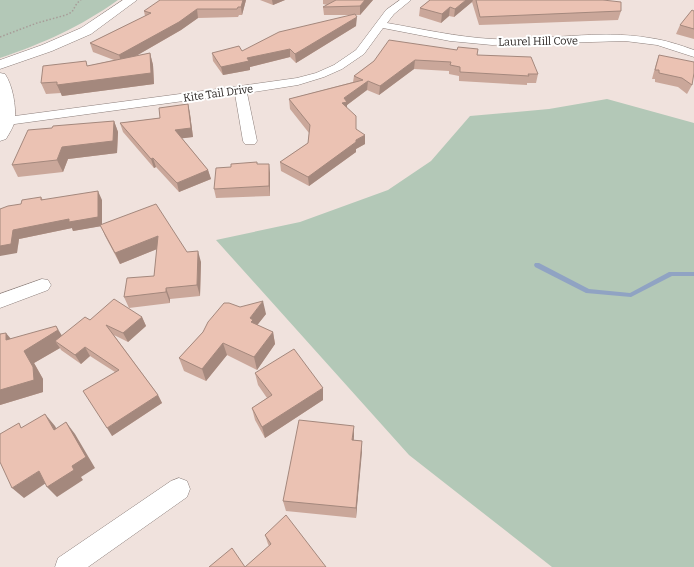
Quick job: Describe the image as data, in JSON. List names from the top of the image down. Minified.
{"streets":{"street":["Laurel Hill Cove","Kite Tail Drive"]},"crossings":[["Laurel Hill Cove","Kite Tail Drive"]]}
